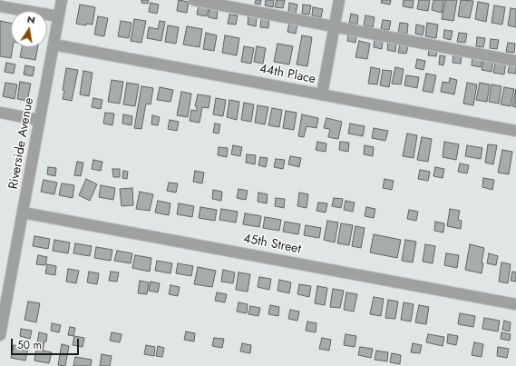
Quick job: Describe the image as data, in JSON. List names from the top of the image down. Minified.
{"streets":{"street":["44th Place","Riverside Avenue","45th Street"]},"crossings":[["44th Place","Riverside Avenue"],["Riverside Avenue","45th Street"]],"scale_bar":"50 m","north":"top"}
